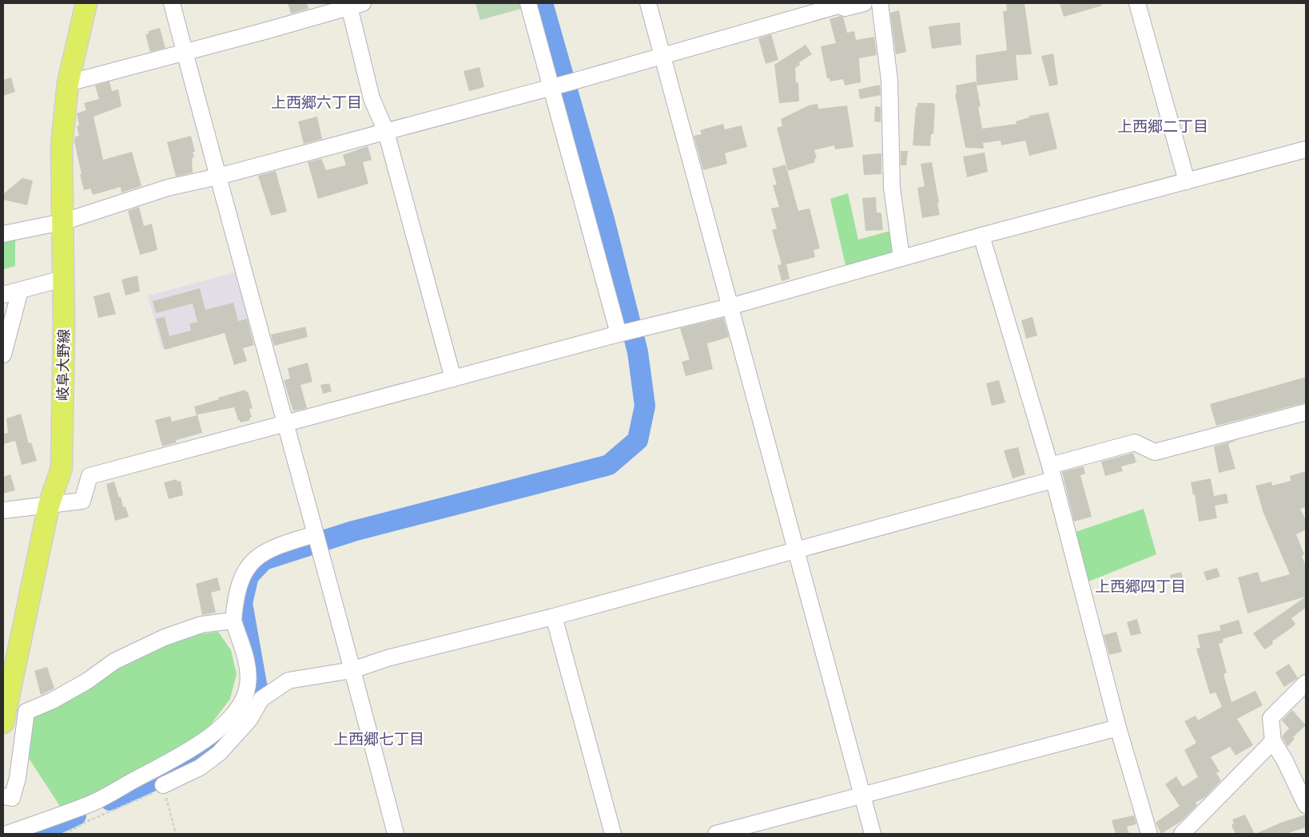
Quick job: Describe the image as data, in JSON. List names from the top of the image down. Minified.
{"streets":{"main road":["岐阜大野線"]},"districts":["上西郷六丁目","上西郷二丁目","上西郷四丁目","上西郷七丁目"]}
